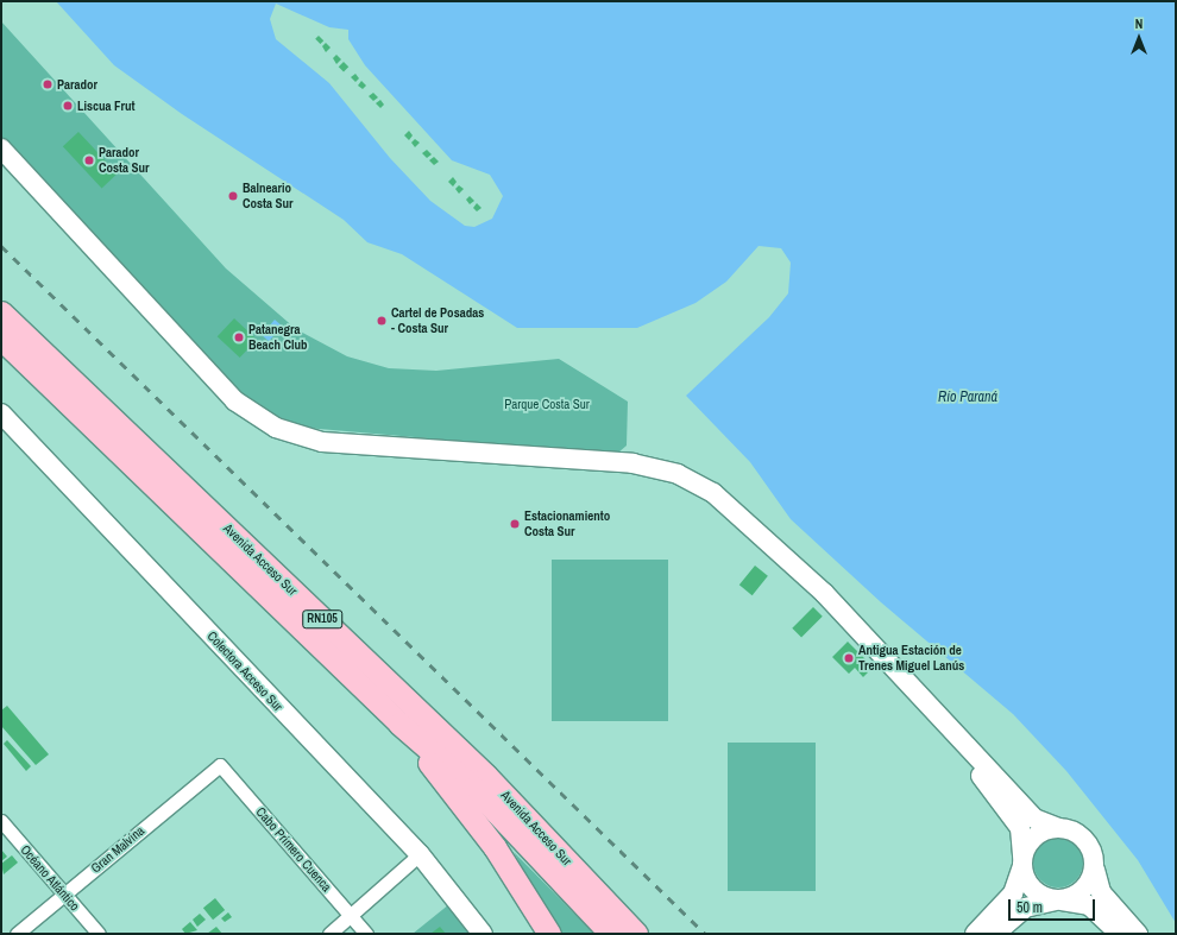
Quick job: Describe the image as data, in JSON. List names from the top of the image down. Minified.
{"streets":{"highway":["Avenida Acceso Sur","RN105"],"main road":["Colectora Acceso Sur"],"street":["Gran Malvina","Cabo Primero Cuenca","Océano Atlántico"]},"crossings":[["Gran Malvina","Cabo Primero Cuenca"],["Gran Malvina","Océano Atlántico"]],"water":["Río Paraná"],"parks":["Parque Costa Sur"],"places":["Parador","Liscua Frut","Parador Costa Sur","Balneario Costa Sur","Cartel de Posadas - Costa Sur","Patanegra Beach Club","Estacionamiento Costa Sur","Antigua Estación de Trenes Miguel Lanús"],"scale_bar":"50 m","north":"top"}
